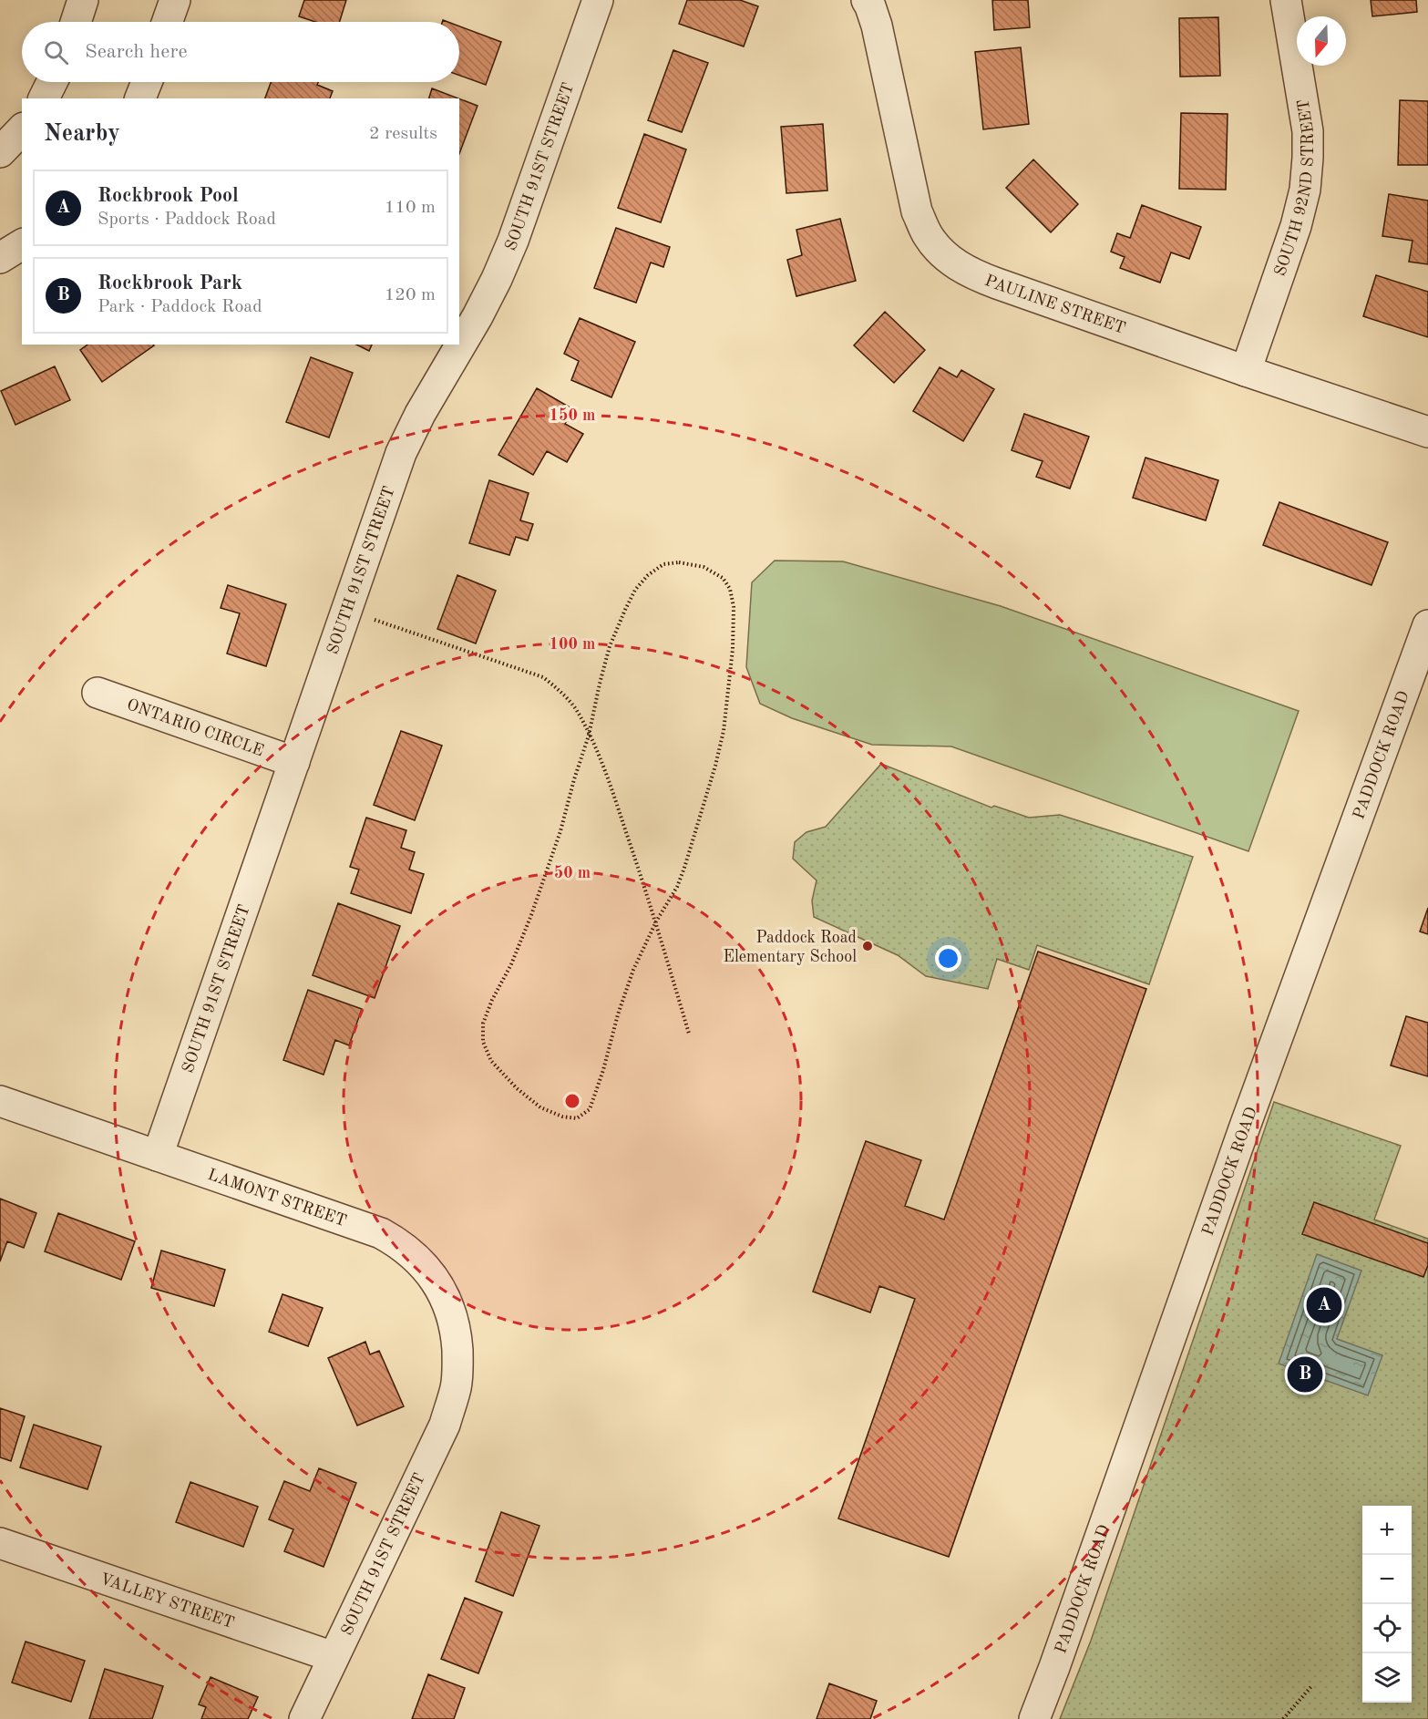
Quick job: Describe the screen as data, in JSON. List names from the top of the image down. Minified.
{"streets":{"street":["SOUTH 91ST STREET","SOUTH 92ND STREET","PAULINE STREET","ONTARIO CIRCLE","PADDOCK ROAD","LAMONT STREET","VALLEY STREET"]},"crossings":[["SOUTH 91ST STREET","ONTARIO CIRCLE"],["SOUTH 91ST STREET","LAMONT STREET"],["SOUTH 91ST STREET","VALLEY STREET"],["SOUTH 92ND STREET","PAULINE STREET"]],"places":["Paddock Road Elementary School"],"north":"bottom","page":{"search":"Search here","heading":["Nearby","2 results"],"list":[{"mark":"A","name":"Rockbrook Pool","note":"Sports · Paddock Road","value":"110 m"},{"mark":"B","name":"Rockbrook Park","note":"Park · Paddock Road","value":"120 m"}],"pins":["A","B"],"map_buttons":["+","−"]},"rings":["150 m","100 m","50 m"]}
